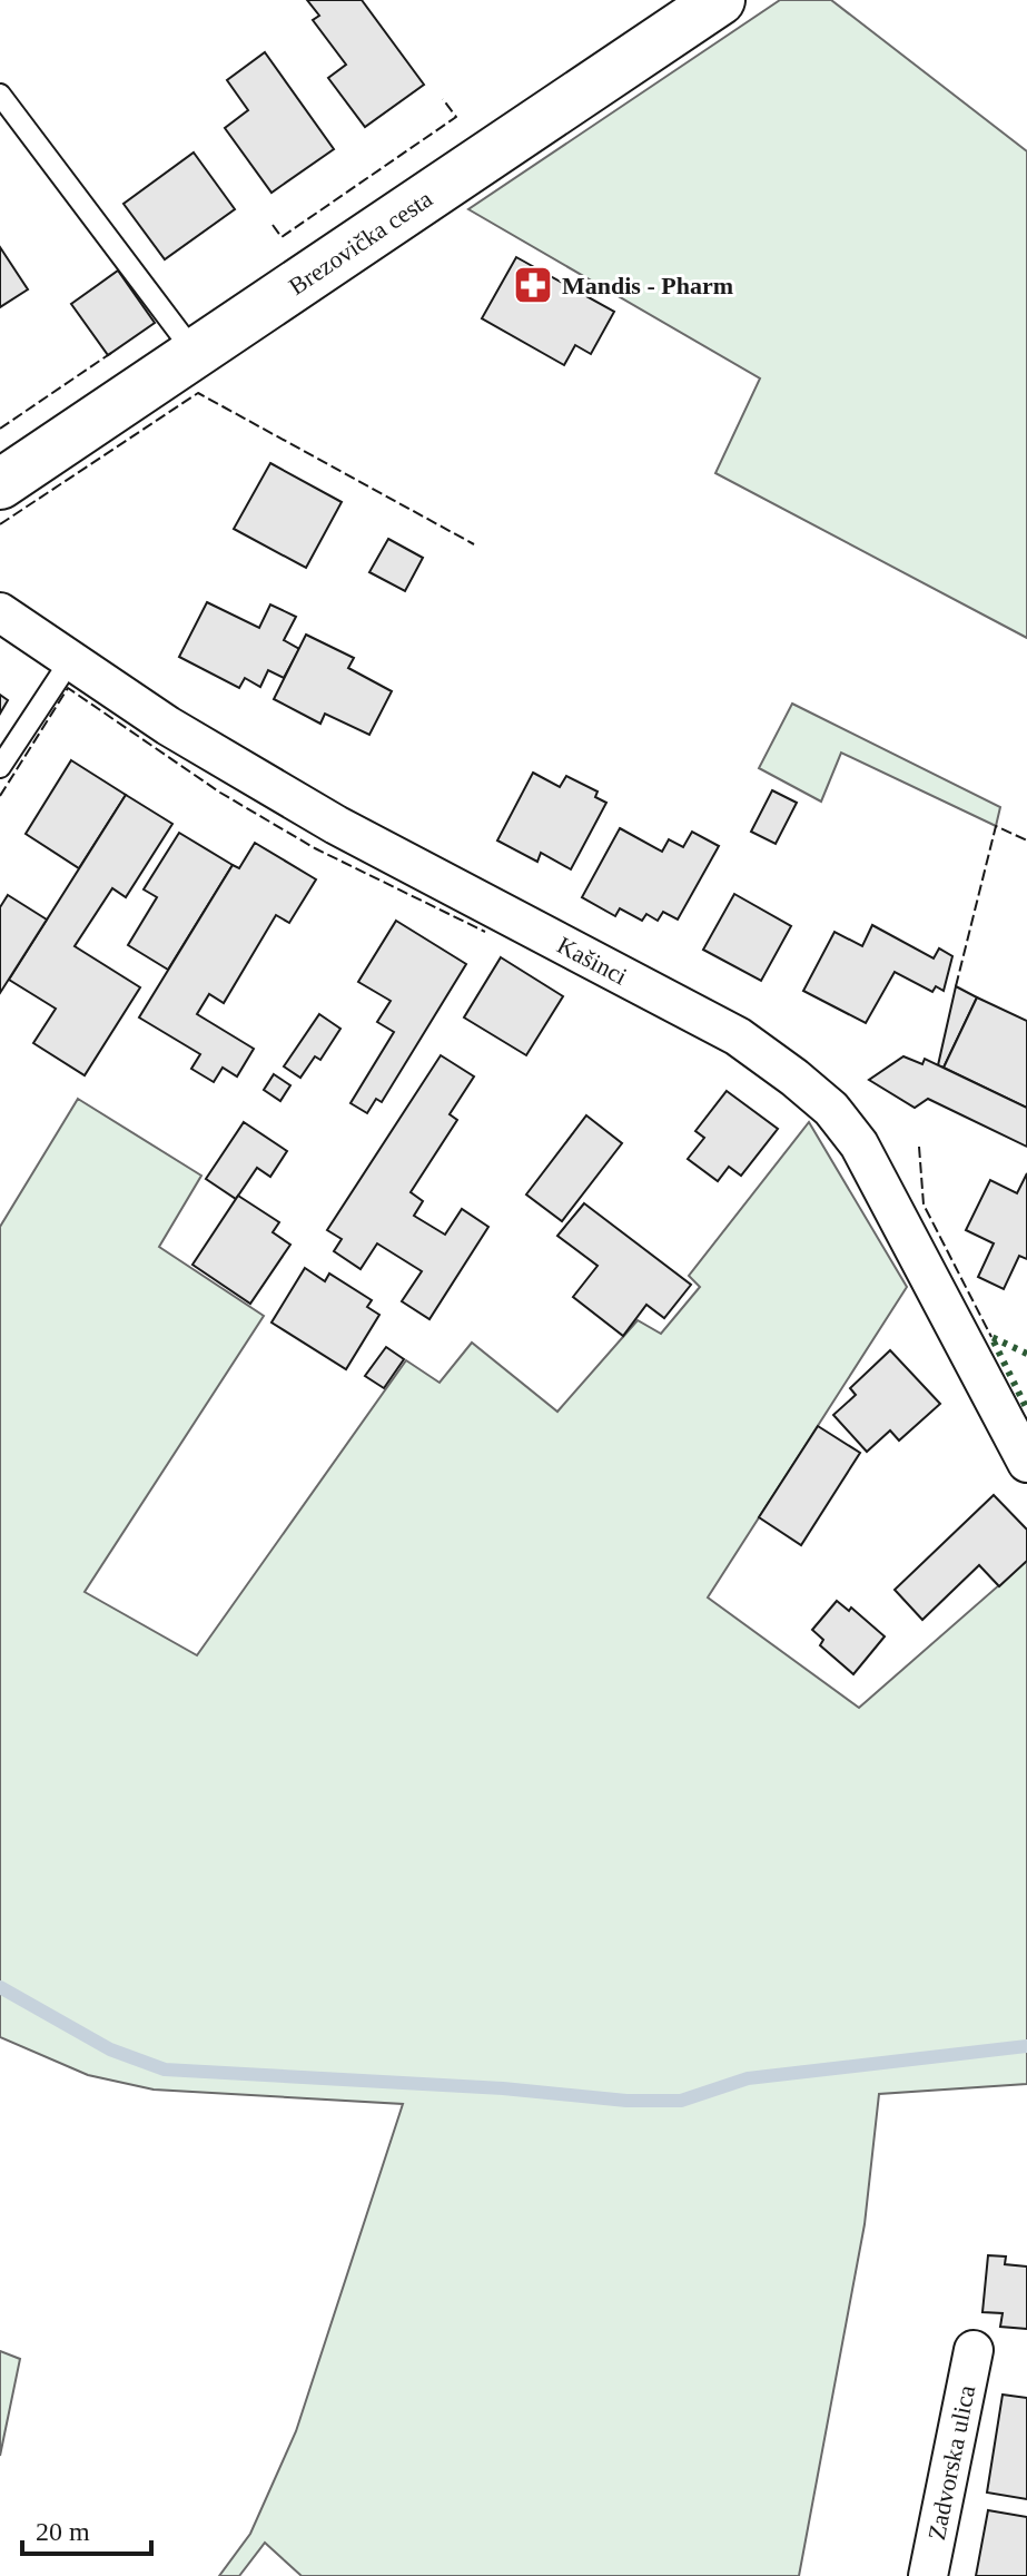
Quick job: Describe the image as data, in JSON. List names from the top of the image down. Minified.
{"streets":{"main road":["Brezovička cesta"],"street":["Kašinci","Zadvorska ulica"]},"places":{"pharmacy":["Mandis - Pharm"]},"scale_bar":"20 m"}
